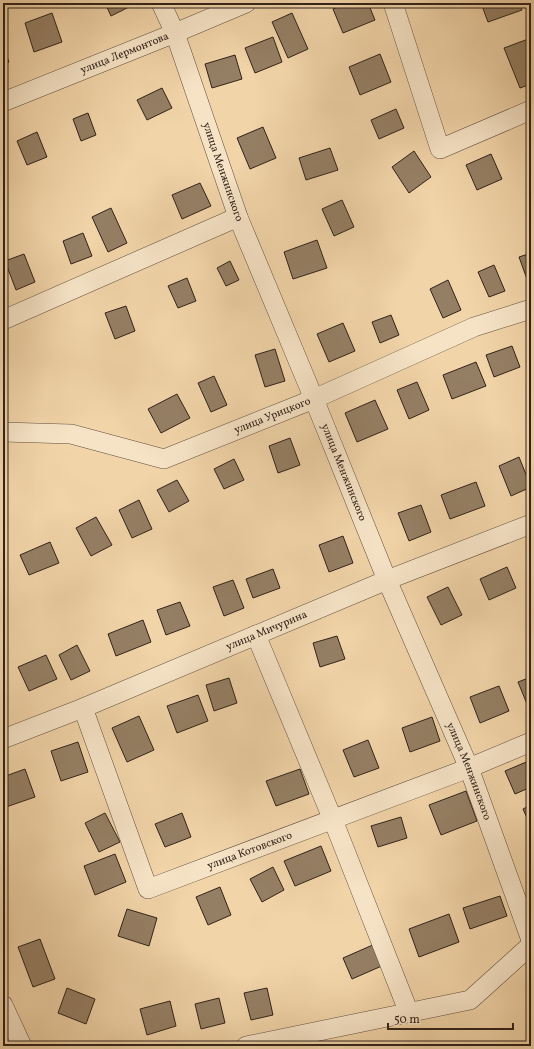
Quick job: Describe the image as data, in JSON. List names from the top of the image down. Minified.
{"streets":{"street":["улица Лермонтова","улица Менжинского","улица Урицкого","улица Мичурина","улица Котовского"]},"crossings":[["улица Лермонтова","улица Менжинского"],["улица Менжинского","улица Урицкого"],["улица Менжинского","улица Мичурина"],["улица Менжинского","улица Котовского"],["улица Мичурина","улица Котовского"]],"scale_bar":"50 m"}
